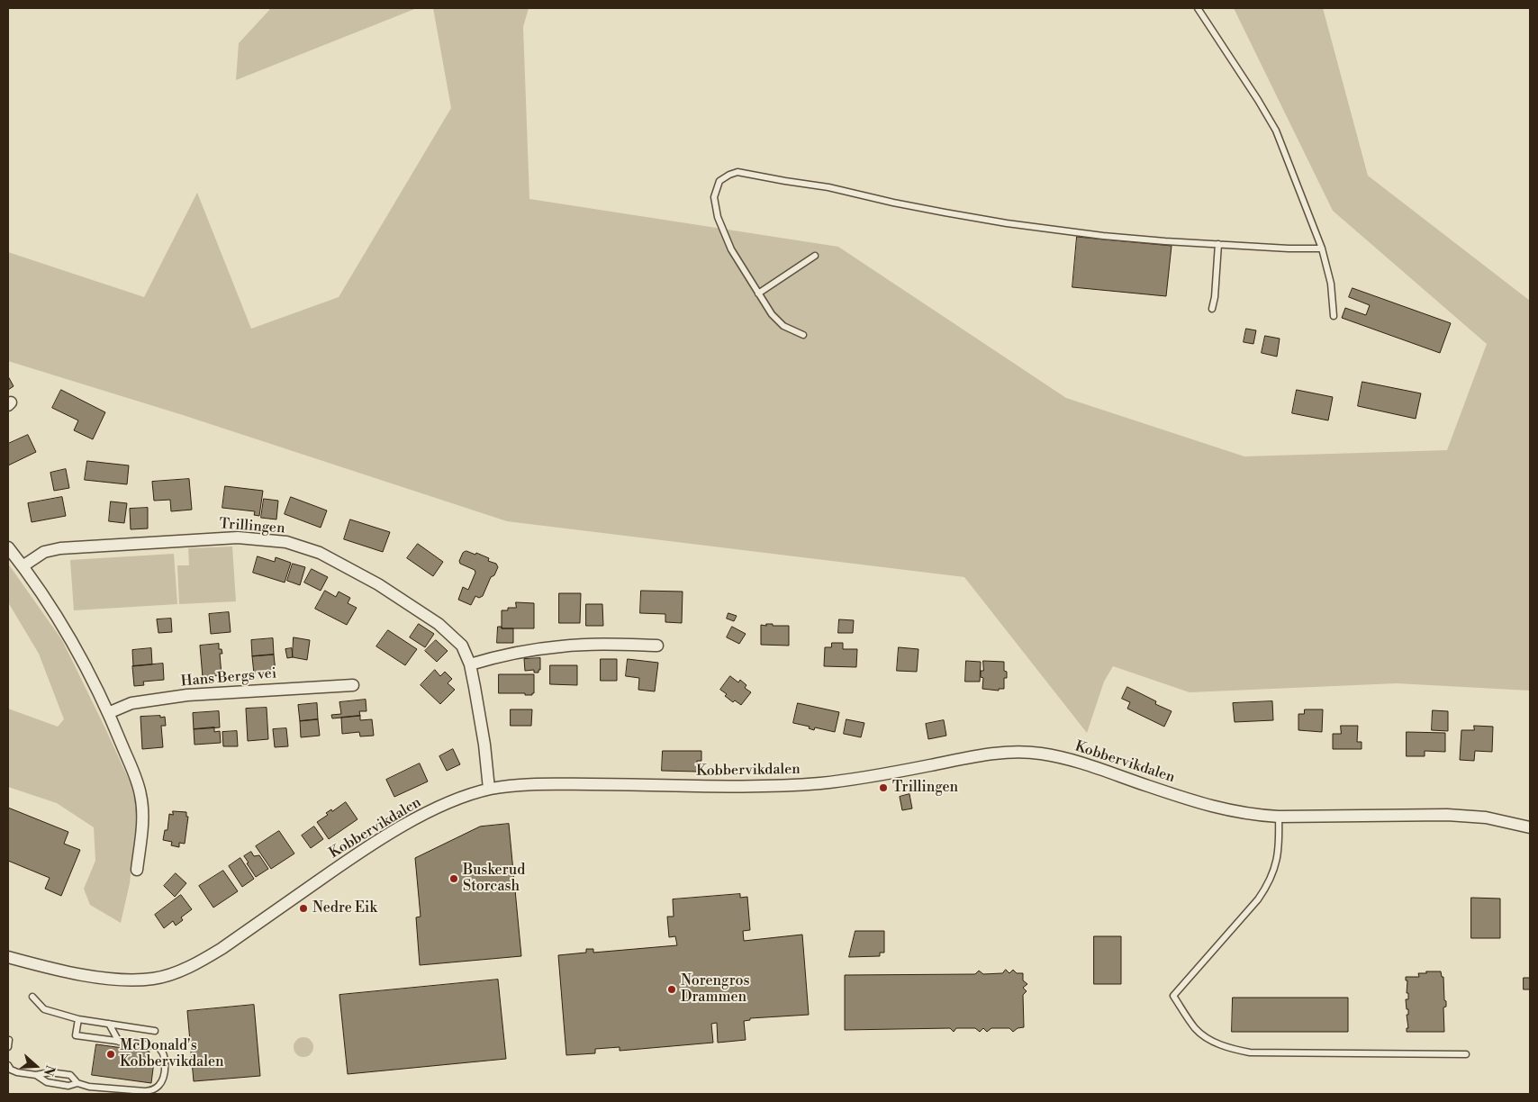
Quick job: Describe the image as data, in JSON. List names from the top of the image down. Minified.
{"streets":{"street":["Trillingen","Hans Bergs vei","Kobbervikdalen"]},"crossings":[["Trillingen","Kobbervikdalen"]],"places":["Trillingen","Buskerud Storcash","Nedre Eik","Norengros Drammen","McDonald's Kobbervikdalen"],"north":"right"}
